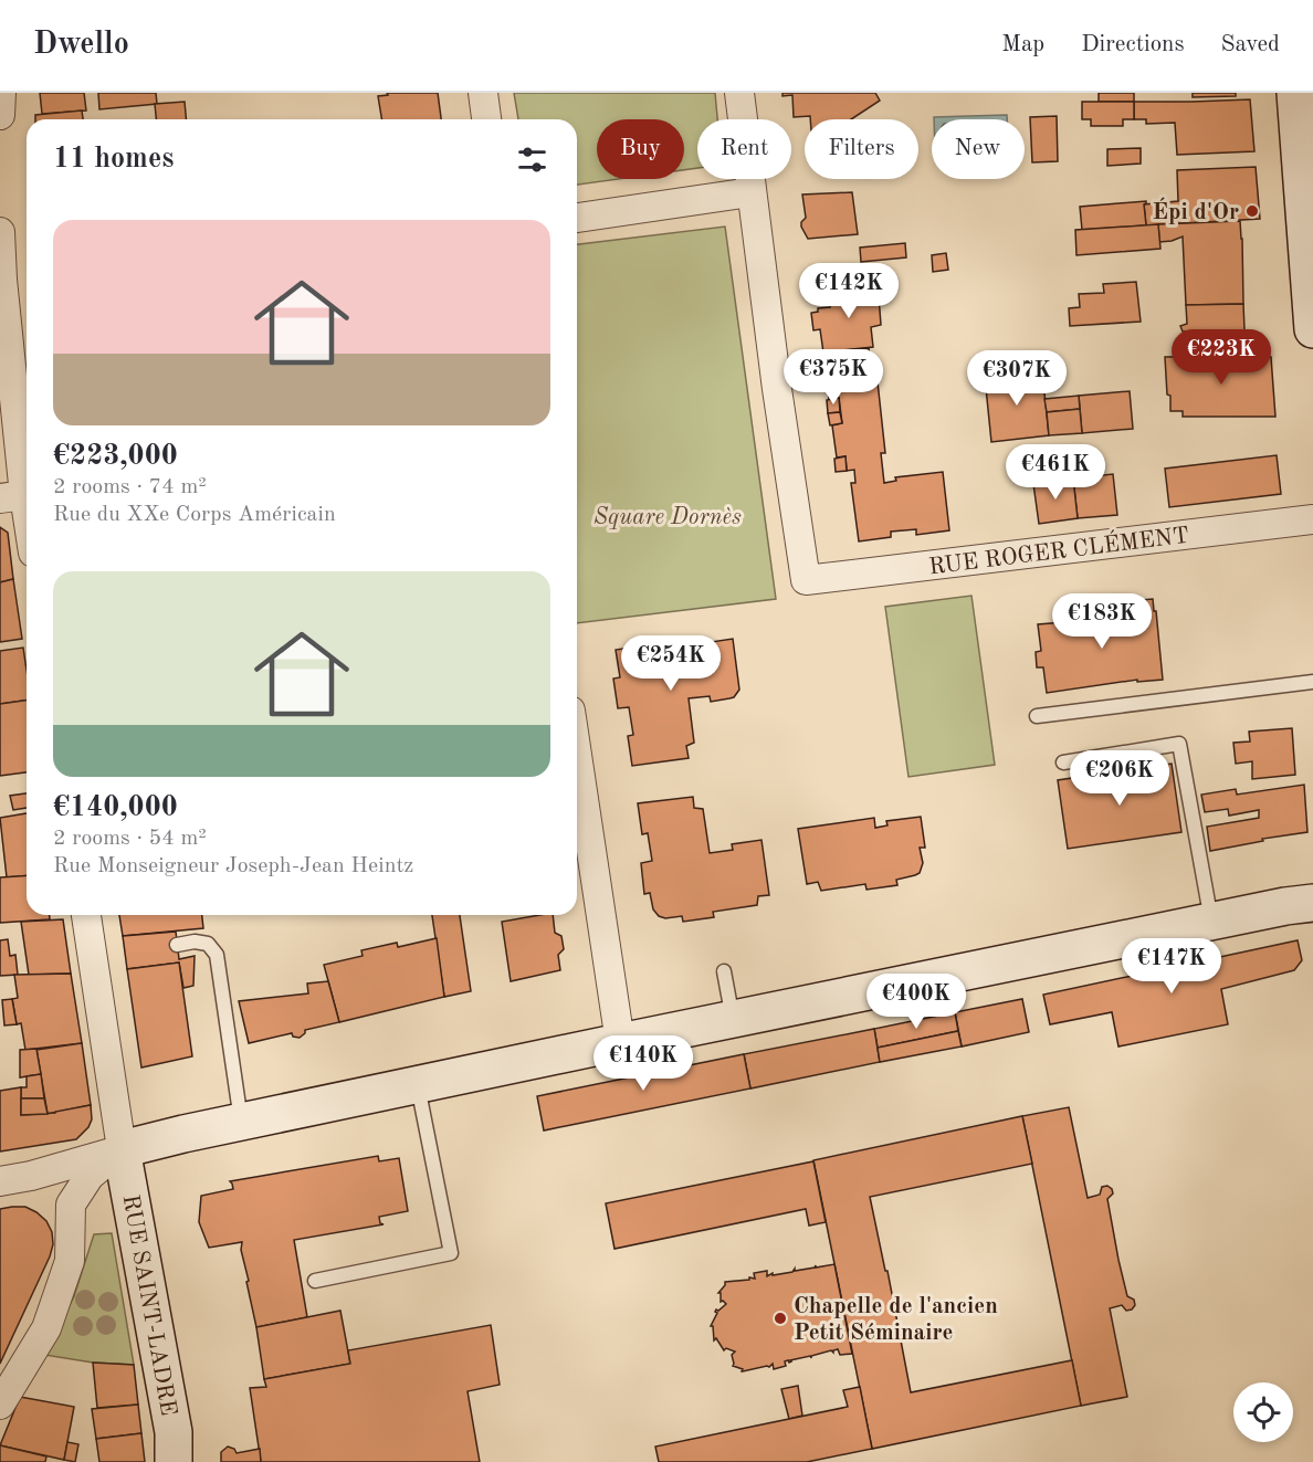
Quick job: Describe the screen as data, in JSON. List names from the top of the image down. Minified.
{"streets":{"street":["RUE ROGER CLÉMENT","RUE SAINT-LADRE"]},"parks":["Square Dornès"],"places":["Épi d'Or","Chapelle de l'ancien Petit Séminaire"],"page":{"header":"Dwello","nav":["Map","Directions","Saved"],"chip":["Buy","Rent","Filters","New"],"heading":"11 homes","list":[{"name":"€223,000","note":"2 rooms · 74 m² · Rue du XXe Corps Américain"},{"name":"€140,000","note":"2 rooms · 54 m² · Rue Monseigneur Joseph-Jean Heintz"}],"price":["€142K","€223K","€375K","€307K","€461K","€183K","€254K","€206K","€147K","€400K","€140K"]}}
